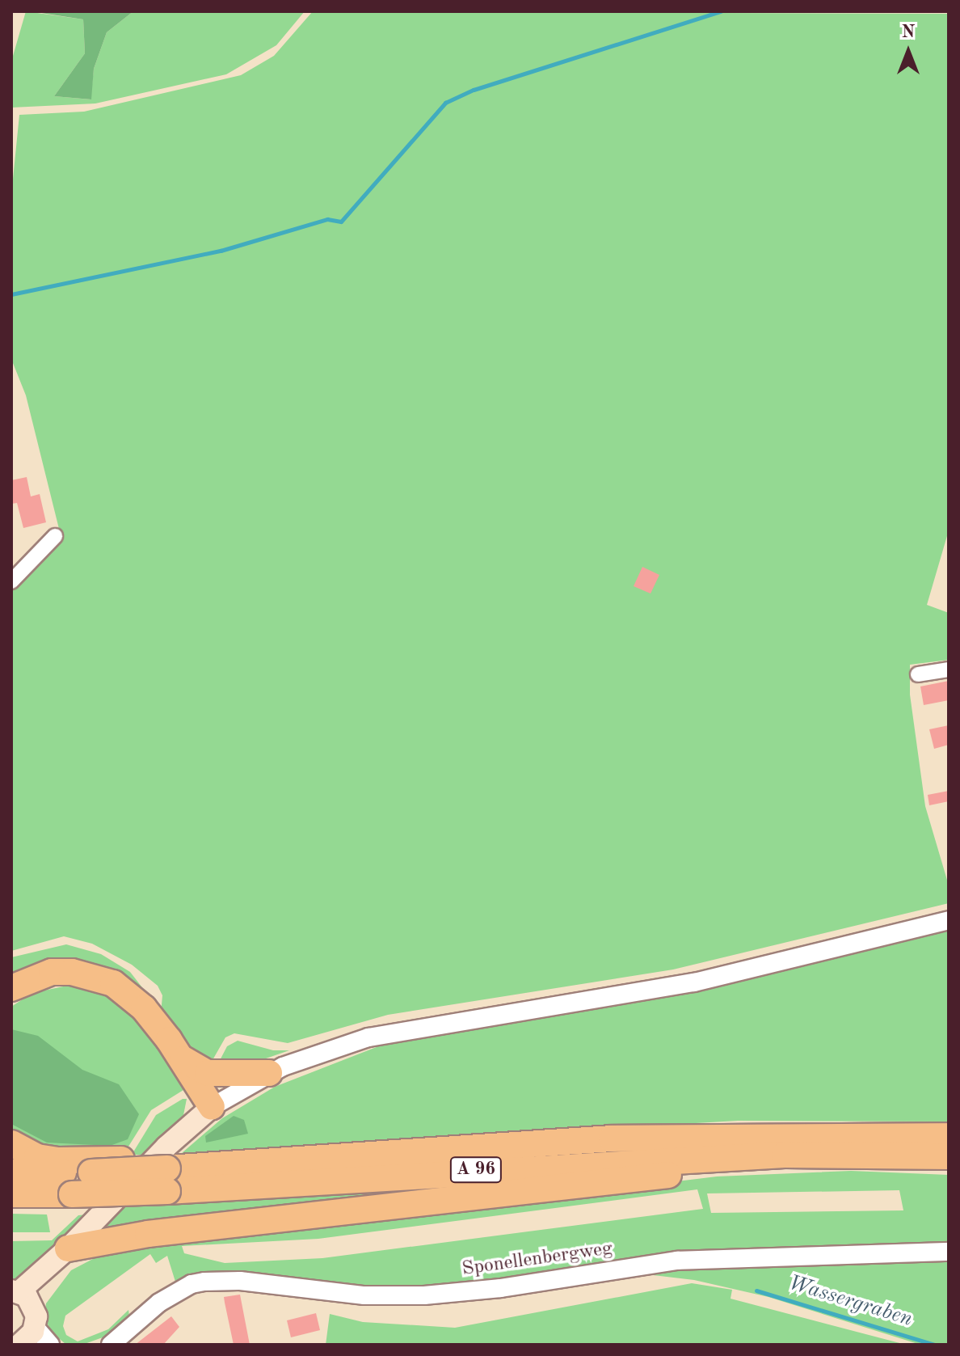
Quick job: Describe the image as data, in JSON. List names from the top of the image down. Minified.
{"streets":{"highway":["A 96"],"street":["Sponellenbergweg"]},"water":["Wassergraben"],"north":"top"}
